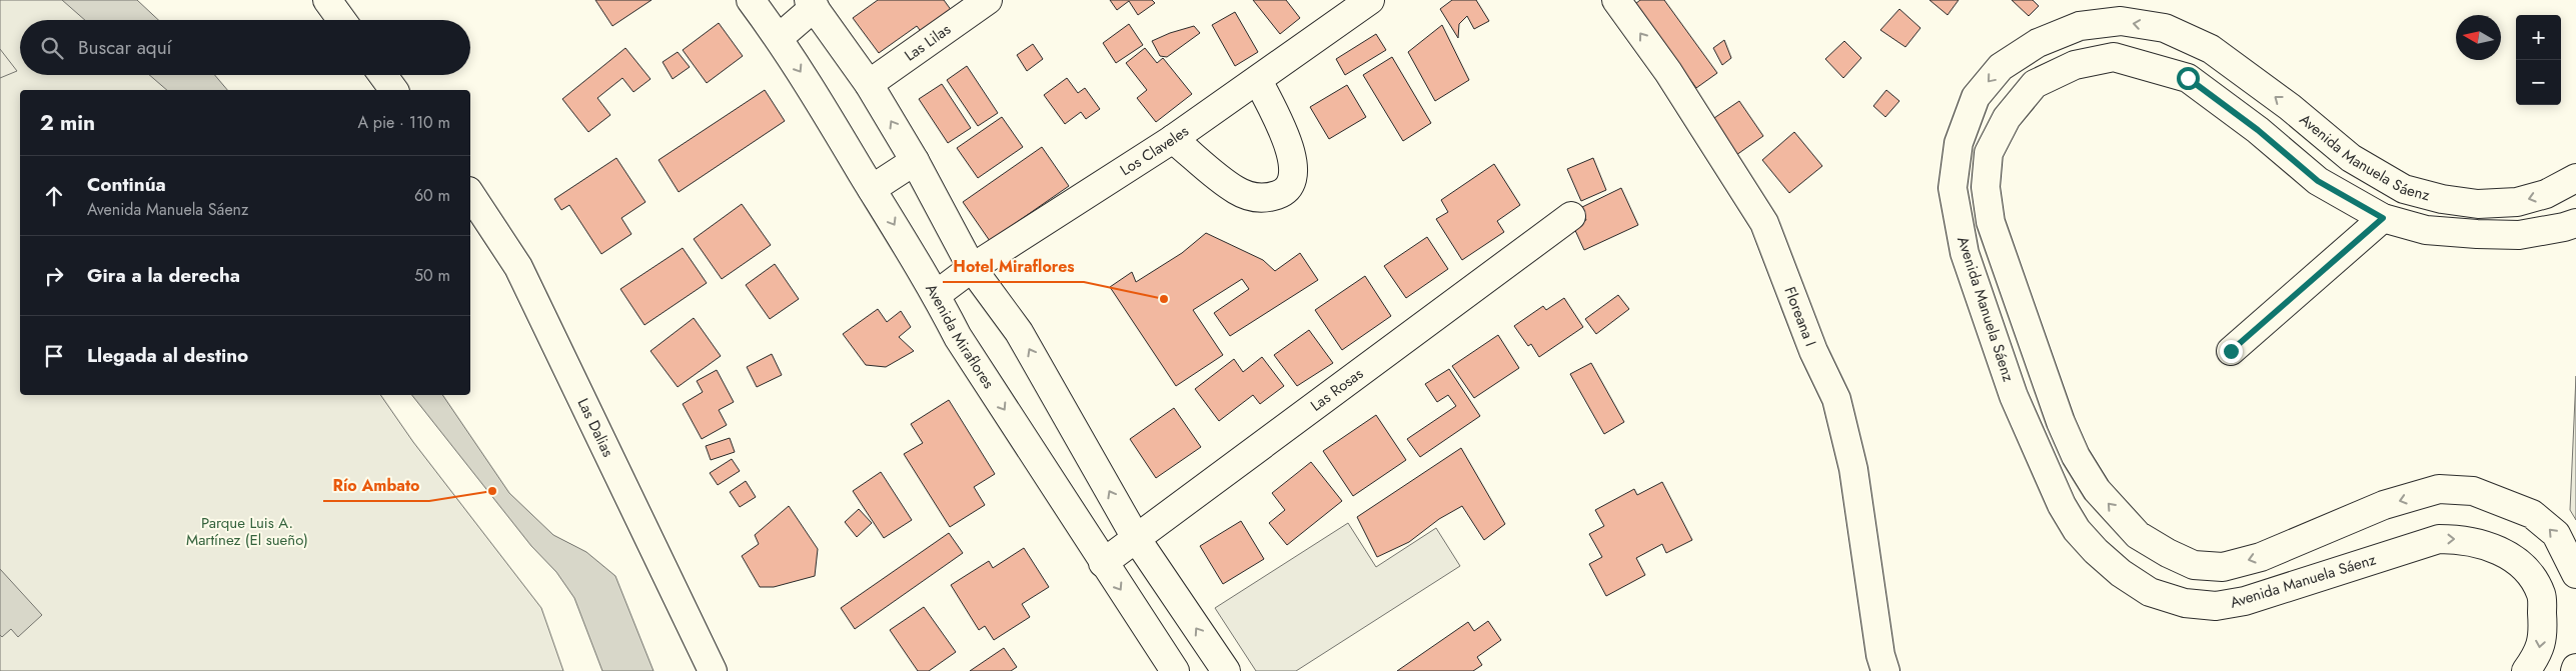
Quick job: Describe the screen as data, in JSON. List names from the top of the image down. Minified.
{"streets":{"main road":["Las Lilas","Los Claveles","Avenida Manuela Sáenz","Floreana I","Avenida Miraflores","Las Rosas","Las Dalias"]},"crossings":[["Los Claveles","Avenida Miraflores"],["Avenida Miraflores","Las Rosas"]],"one_way":["Floreana I"],"parks":["Parque Luis A. Martínez (El sueño)"],"places":["Hotel Miraflores","Río Ambato"],"north":"left","page":{"map_buttons":["+","−"],"search":"Buscar aquí","heading":["2 min","A pie · 110 m"],"list":[["Continúa","Avenida Manuela Sáenz","60 m"],["Gira a la derecha","50 m"],"Llegada al destino"]}}
